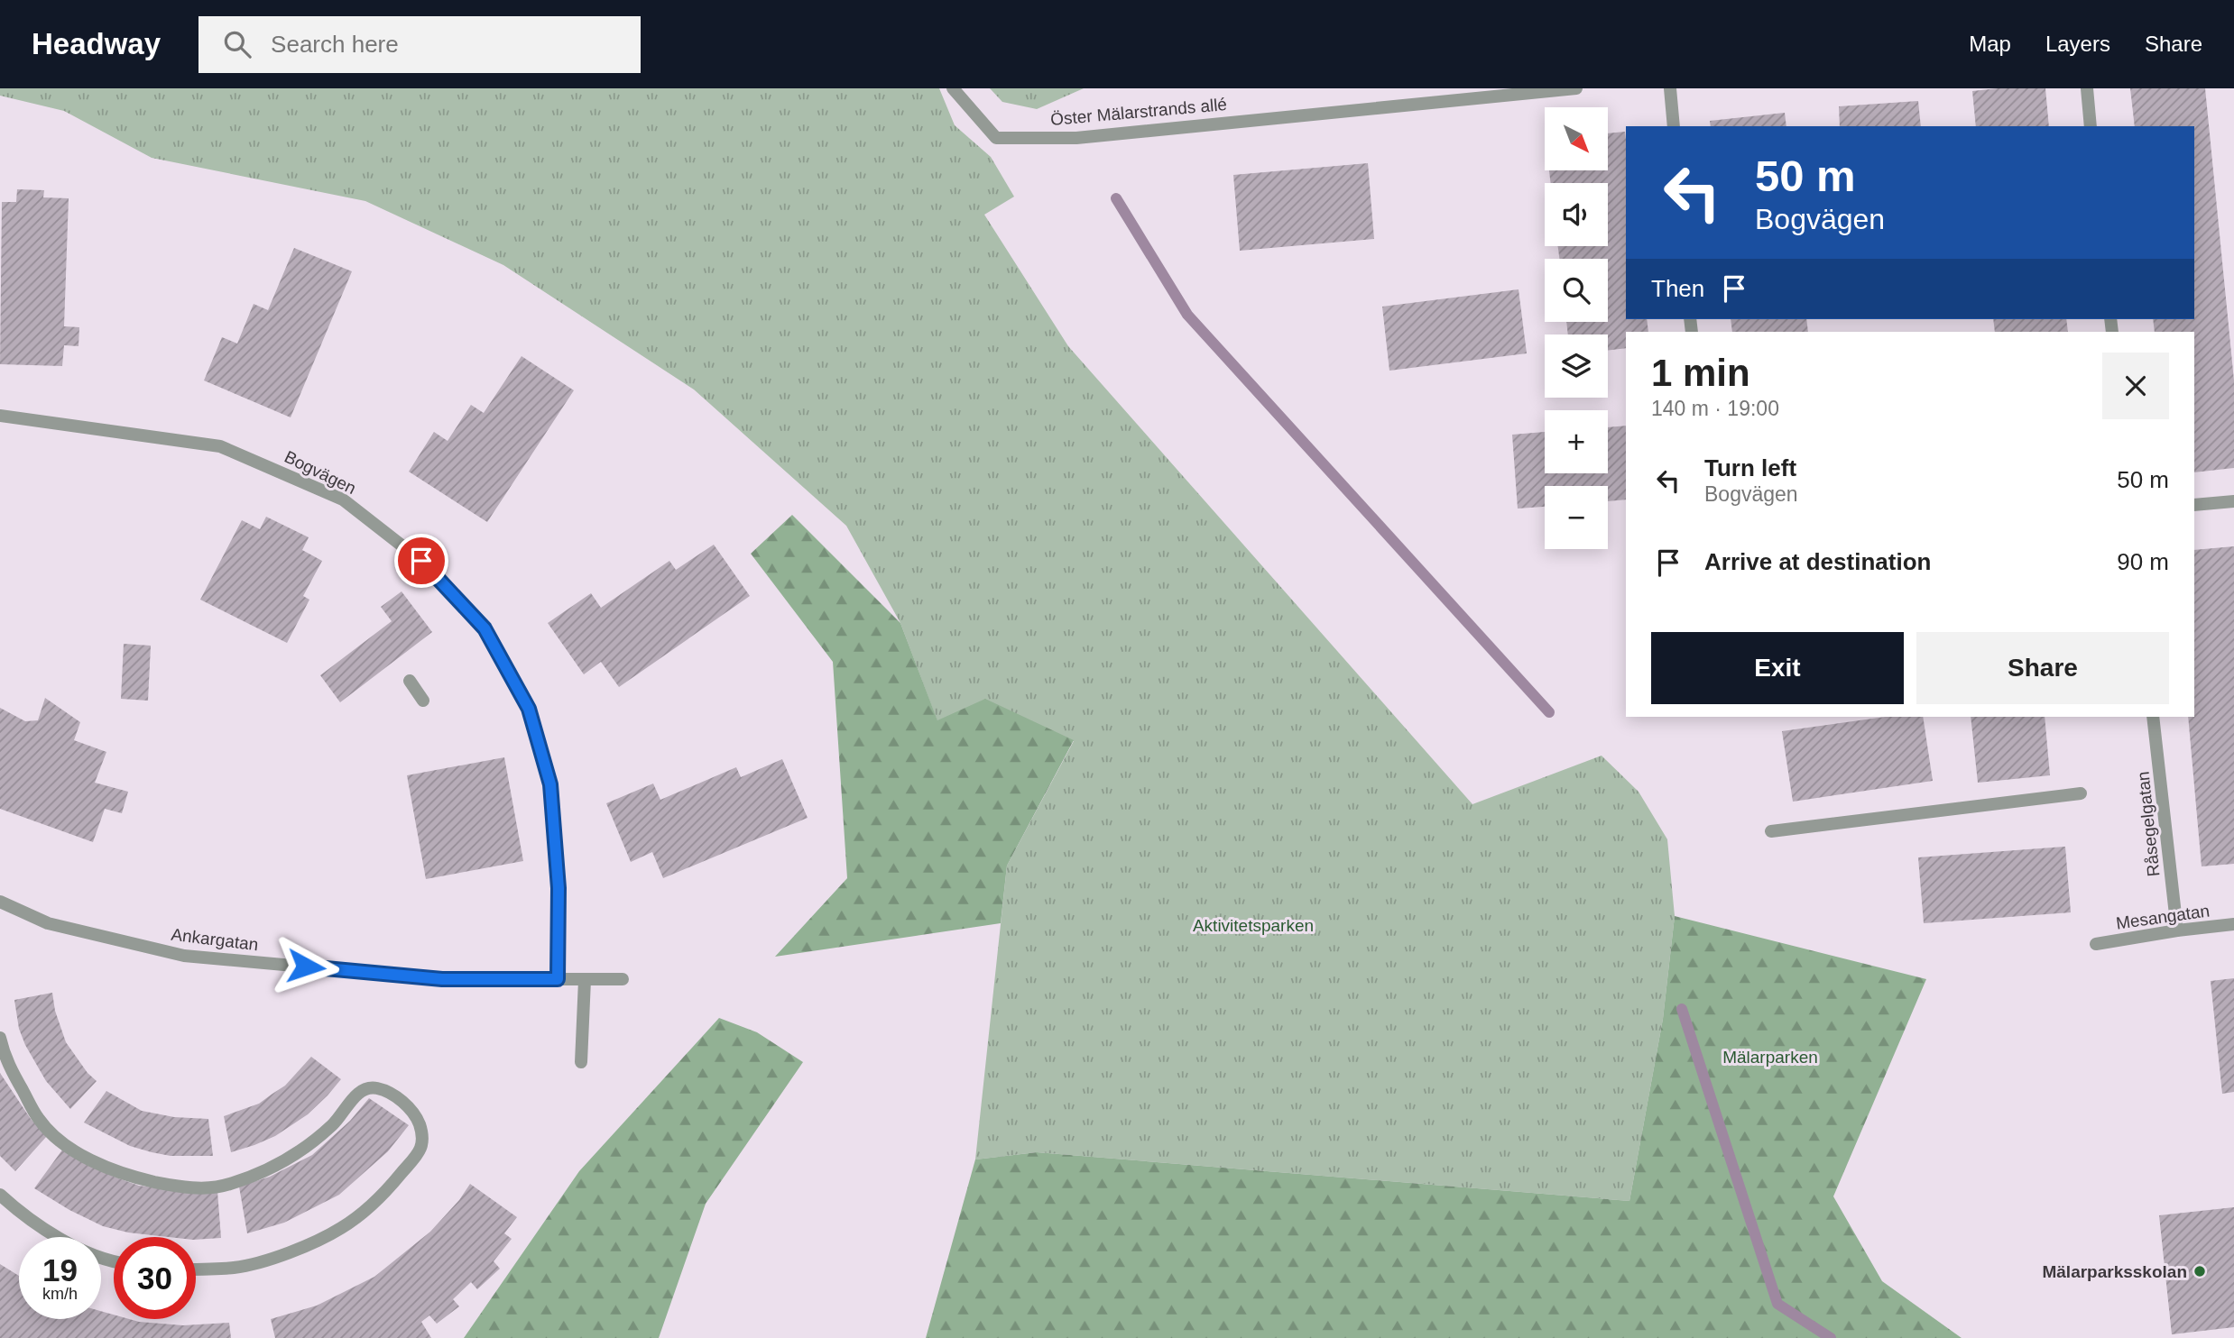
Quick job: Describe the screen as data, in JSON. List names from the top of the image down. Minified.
{"streets":{"street":["Öster Mälarstrands allé","Bogvägen","Råsegelgatan","Mesangatan","Ankargatan"]},"crossings":[["Bogvägen","Ankargatan"],["Råsegelgatan","Mesangatan"]],"parks":["Aktivitetsparken","Mälarparken"],"places":["Mälarparksskolan"],"north":"bottom right","page":{"header":"Headway","search":"Search here","nav":["Map","Layers","Share"],"map_buttons":["+","−"],"turn":["50 m","Bogvägen"],"then":"Then","heading":["1 min","140 m · 19:00"],"list":[{"name":"Turn left","note":"Bogvägen","value":"50 m"},{"name":"Arrive at destination","value":"90 m"}],"buttons":["Exit","Share"],"speed":"19 km/h","limit":"30"}}
